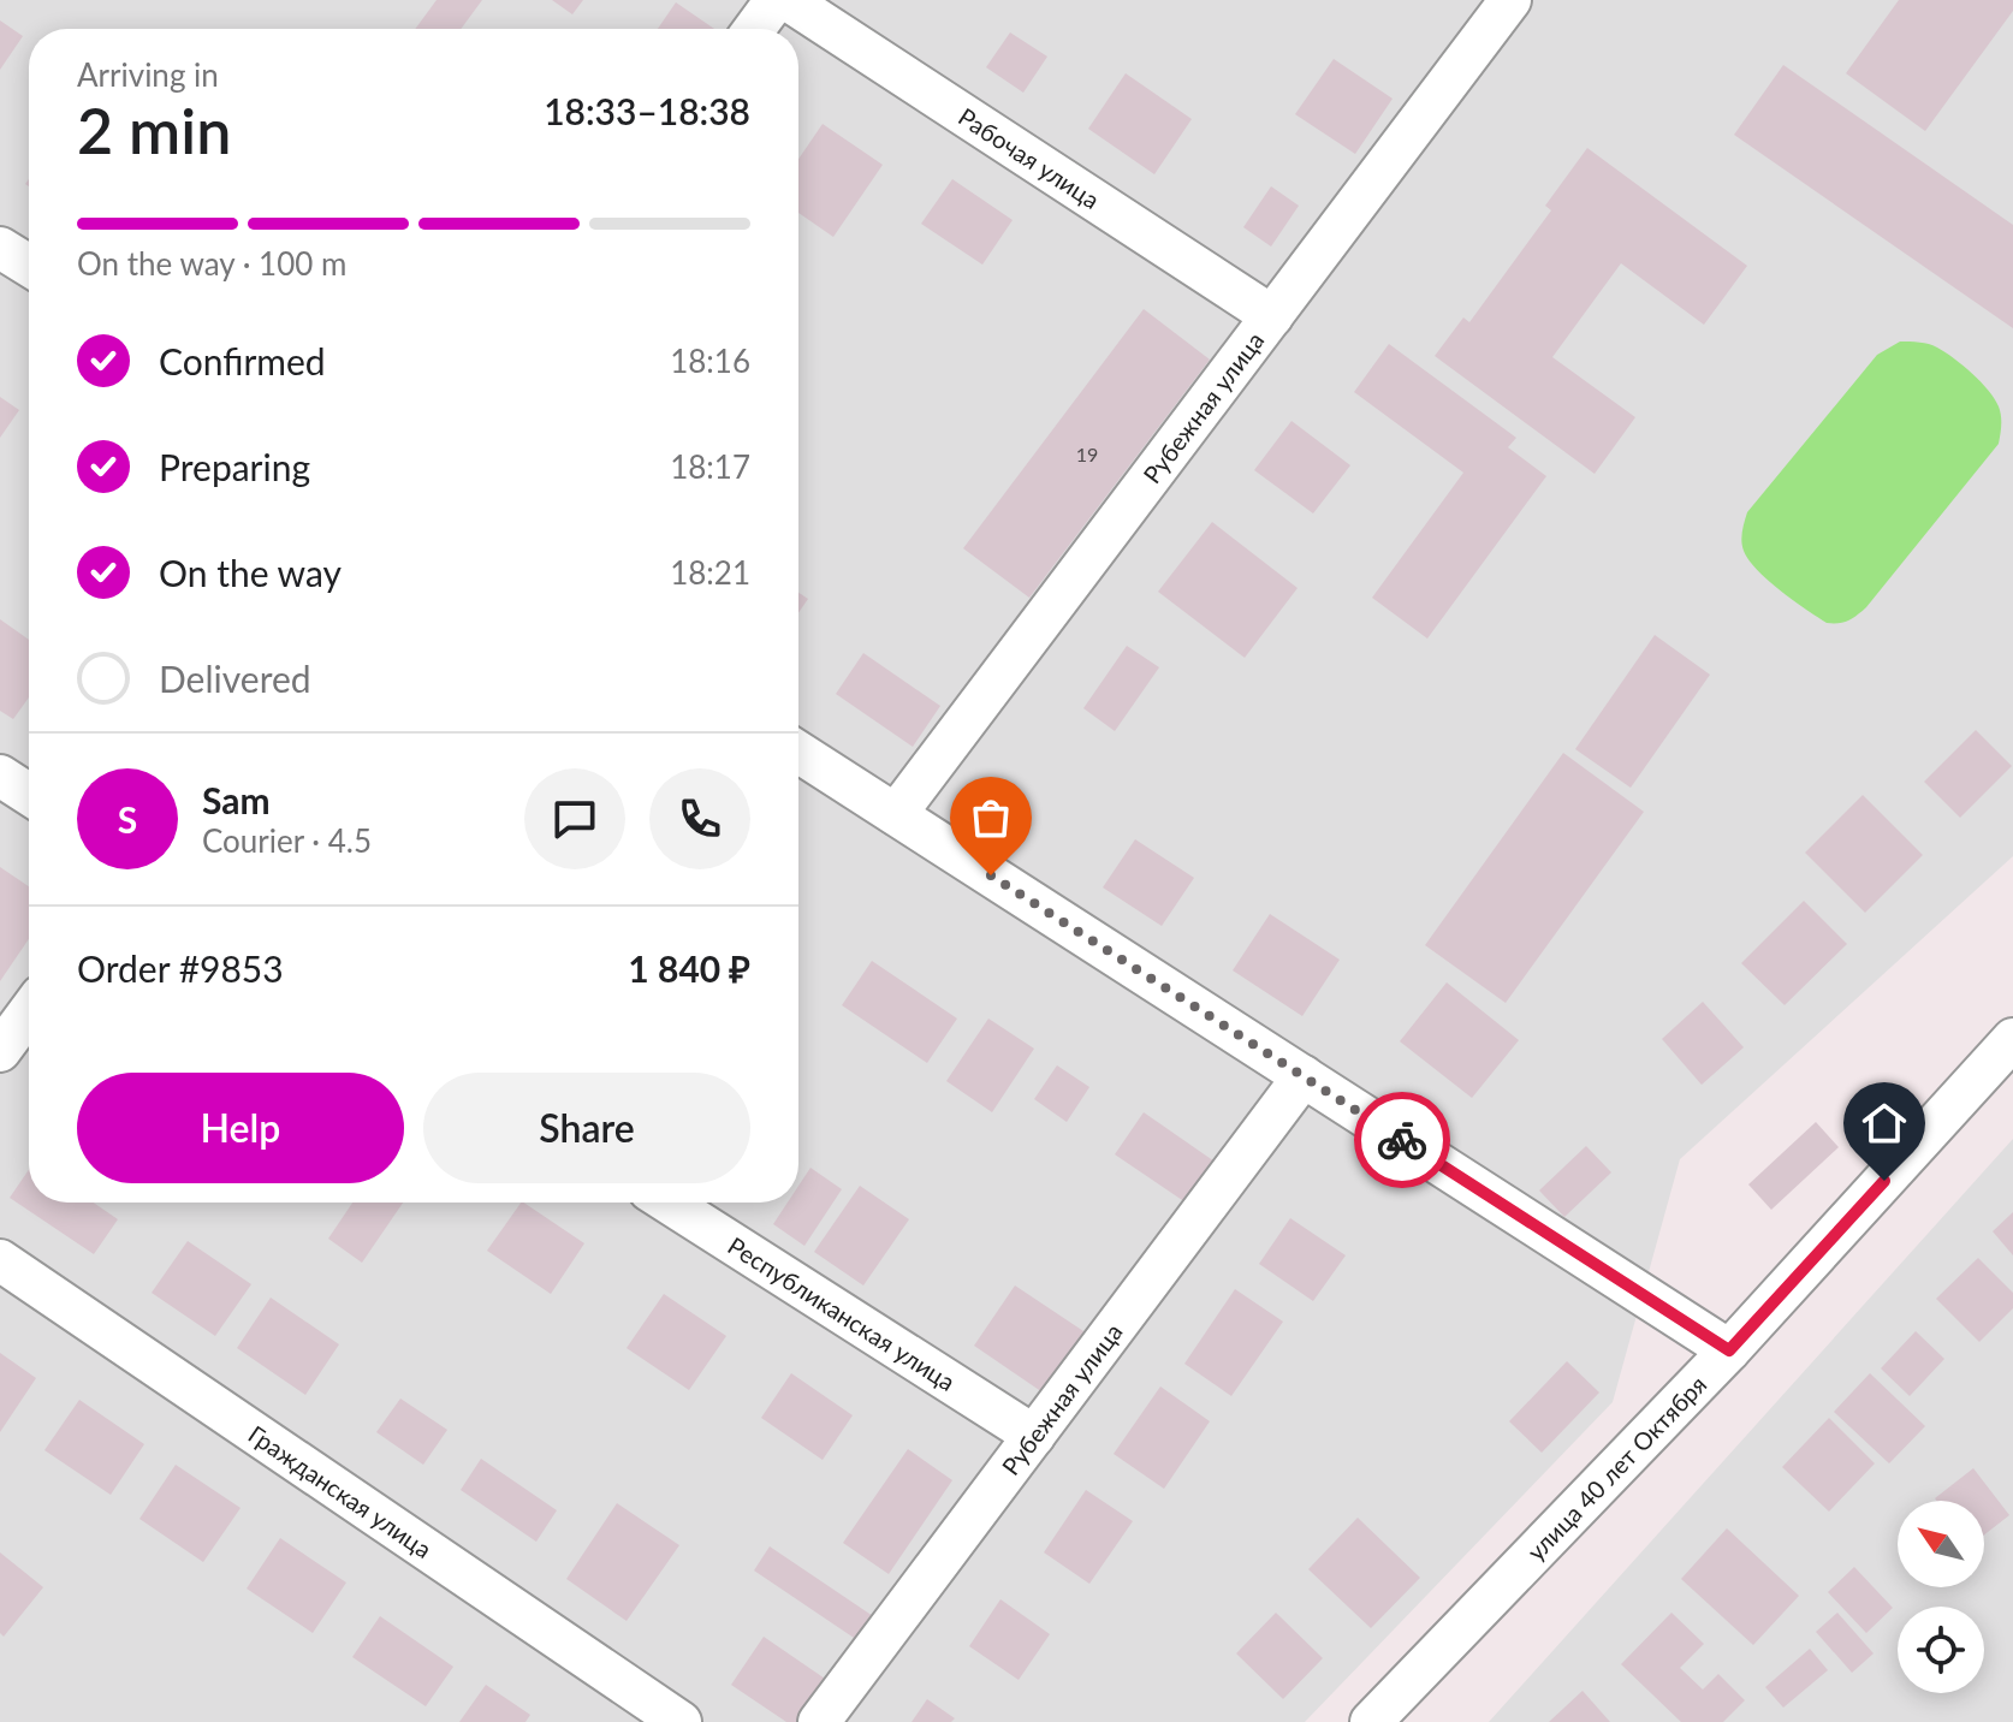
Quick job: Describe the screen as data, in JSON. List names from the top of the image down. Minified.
{"streets":{"street":["Рабочая улица","Рубежная улица","Республиканская улица","улица 40 лет Октября","Гражданская улица"]},"crossings":[["Рабочая улица","Рубежная улица"],["Рубежная улица","Республиканская улица"]],"house_numbers":["19"],"north":"top left","page":{"heading":["2 min","Arriving in","18:33–18:38"],"panel":["Sam","Courier · 4.5","Order #9853","1 840 ₽"],"bar":"On the way · 100 m","list":[["Confirmed","18:16"],["Preparing","18:17"],["On the way","18:21"],"Delivered"],"round":"S","buttons":["Help","Share"]}}
